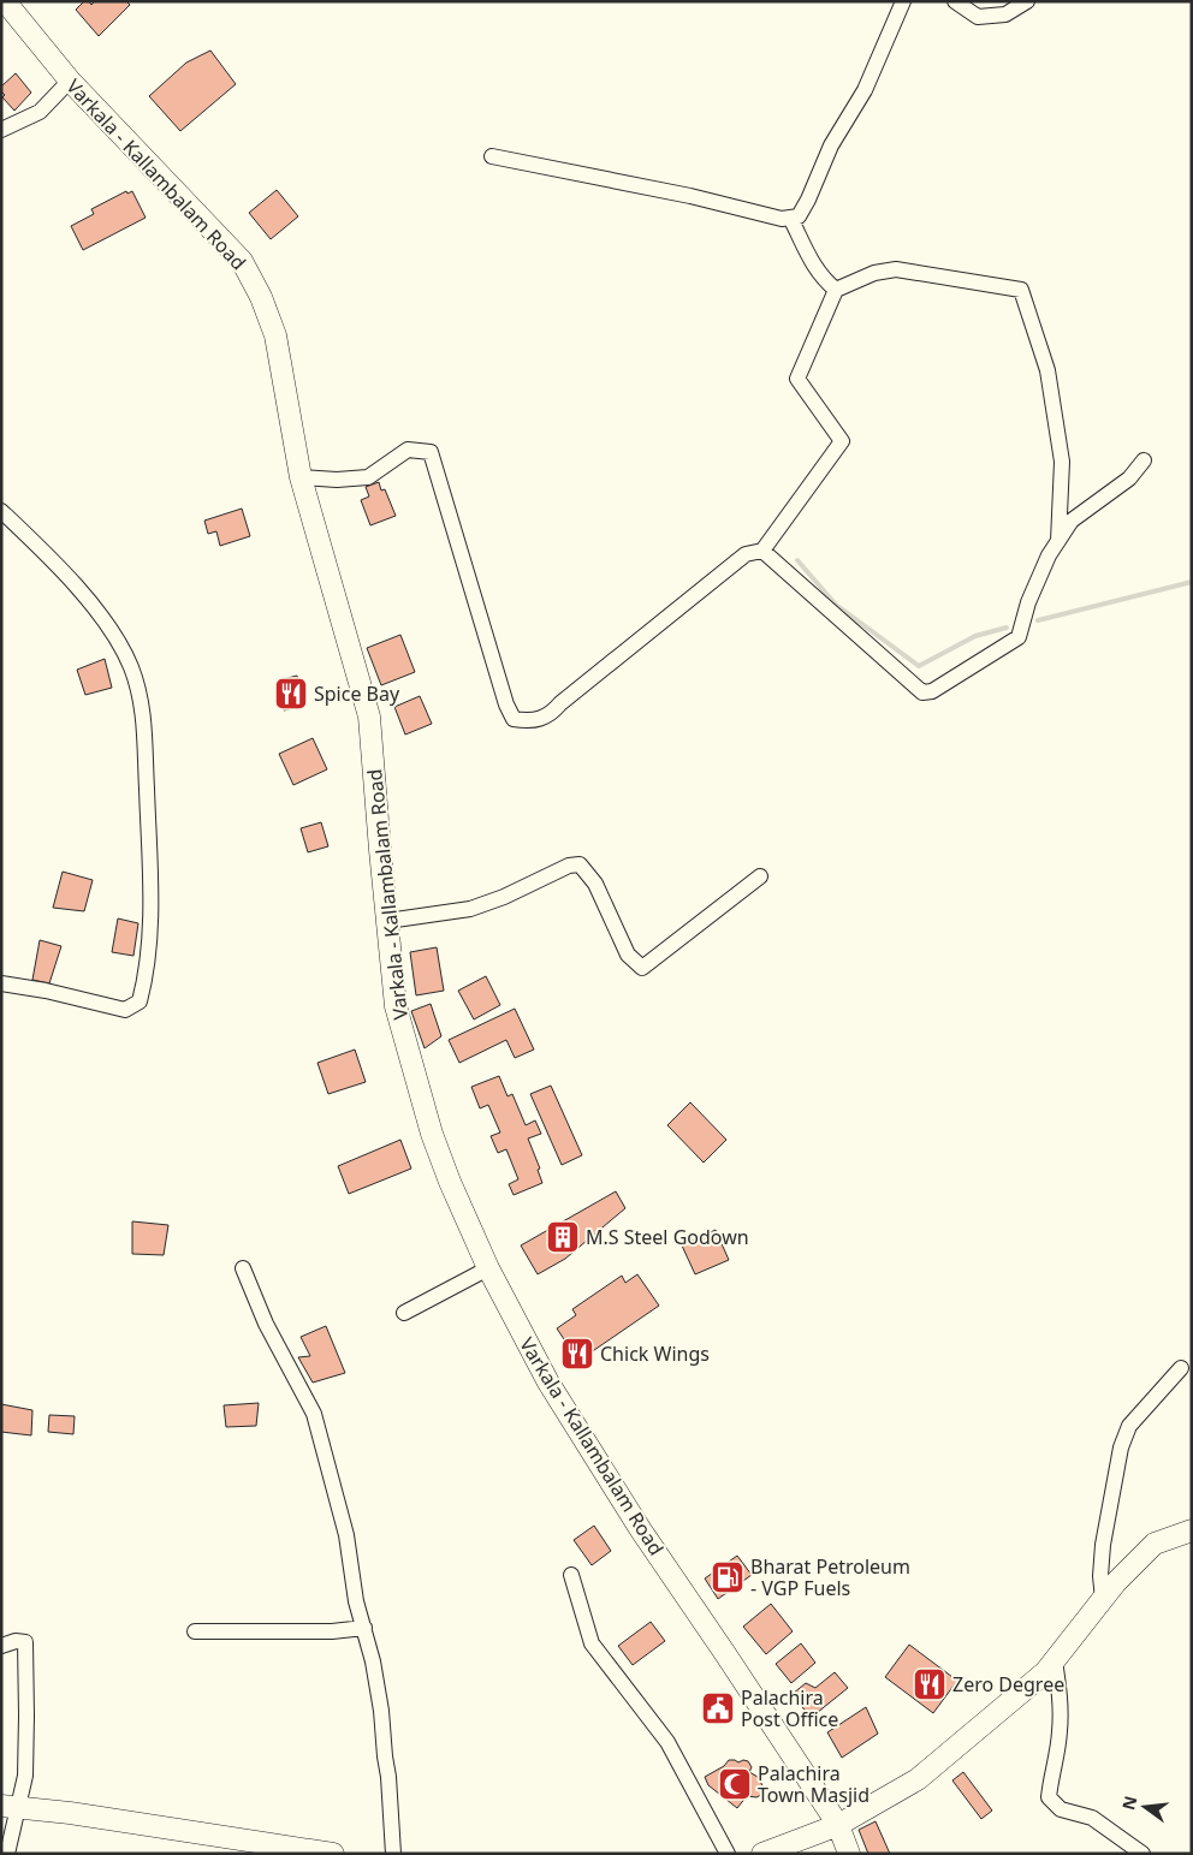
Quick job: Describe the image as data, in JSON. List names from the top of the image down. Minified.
{"streets":{"main road":["Varkala - Kallambalam Road"]},"places":{"restaurant":["Spice Bay","Chick Wings","Zero Degree"],"building":["M.S Steel Godown"],"fuel station":["Bharat Petroleum - VGP Fuels"],"public building":["Palachira Post Office"],"mosque":["Palachira Town Masjid"]},"north":"left"}
